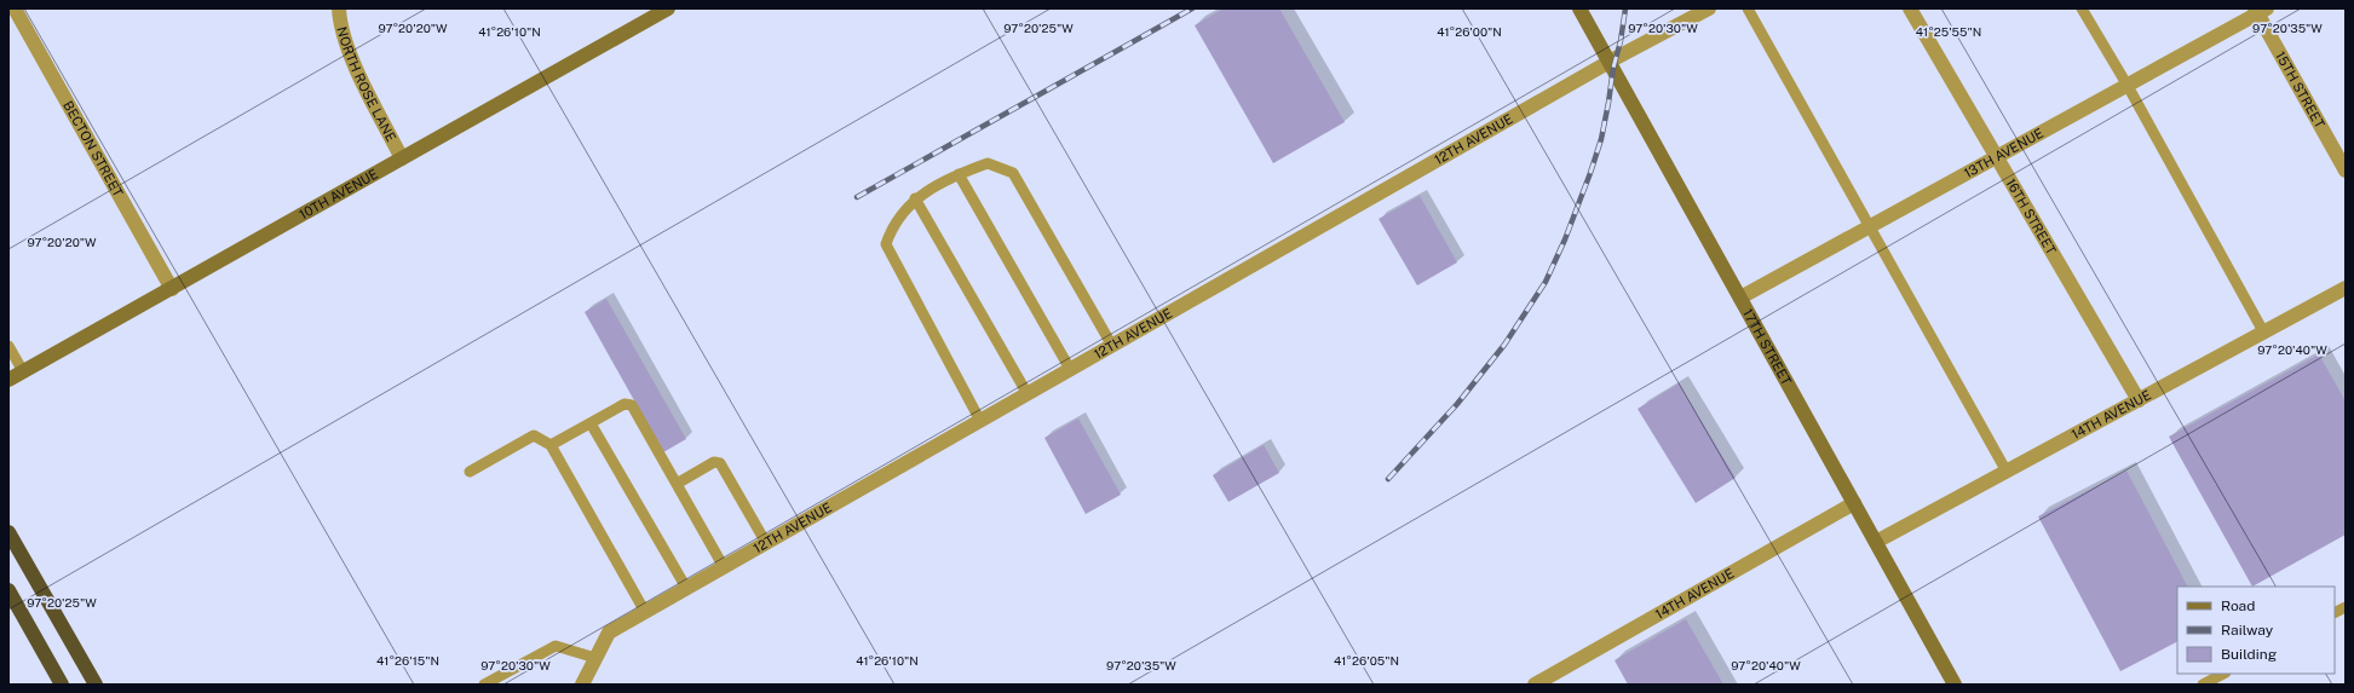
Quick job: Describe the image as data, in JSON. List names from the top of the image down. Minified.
{"streets":{"main road":["10TH AVENUE","17TH STREET"],"street":["NORTH ROSE LANE","15TH STREET","12TH AVENUE","BECTON STREET","13TH AVENUE","16TH STREET","14TH AVENUE"]},"crossings":[["NORTH ROSE LANE","10TH AVENUE"],["15TH STREET","13TH AVENUE"],["12TH AVENUE","17TH STREET"],["BECTON STREET","10TH AVENUE"],["13TH AVENUE","16TH STREET"],["13TH AVENUE","17TH STREET"],["16TH STREET","14TH AVENUE"],["17TH STREET","14TH AVENUE"]],"legend":["Road","Railway","Building"],"coordinates":["97°20'20\"W","97°20'25\"W","97°20'30\"W","97°20'35\"W","41°26'10\"N","41°26'00\"N","41°25'55\"N","97°20'40\"W","41°26'15\"N","41°26'05\"N"]}
